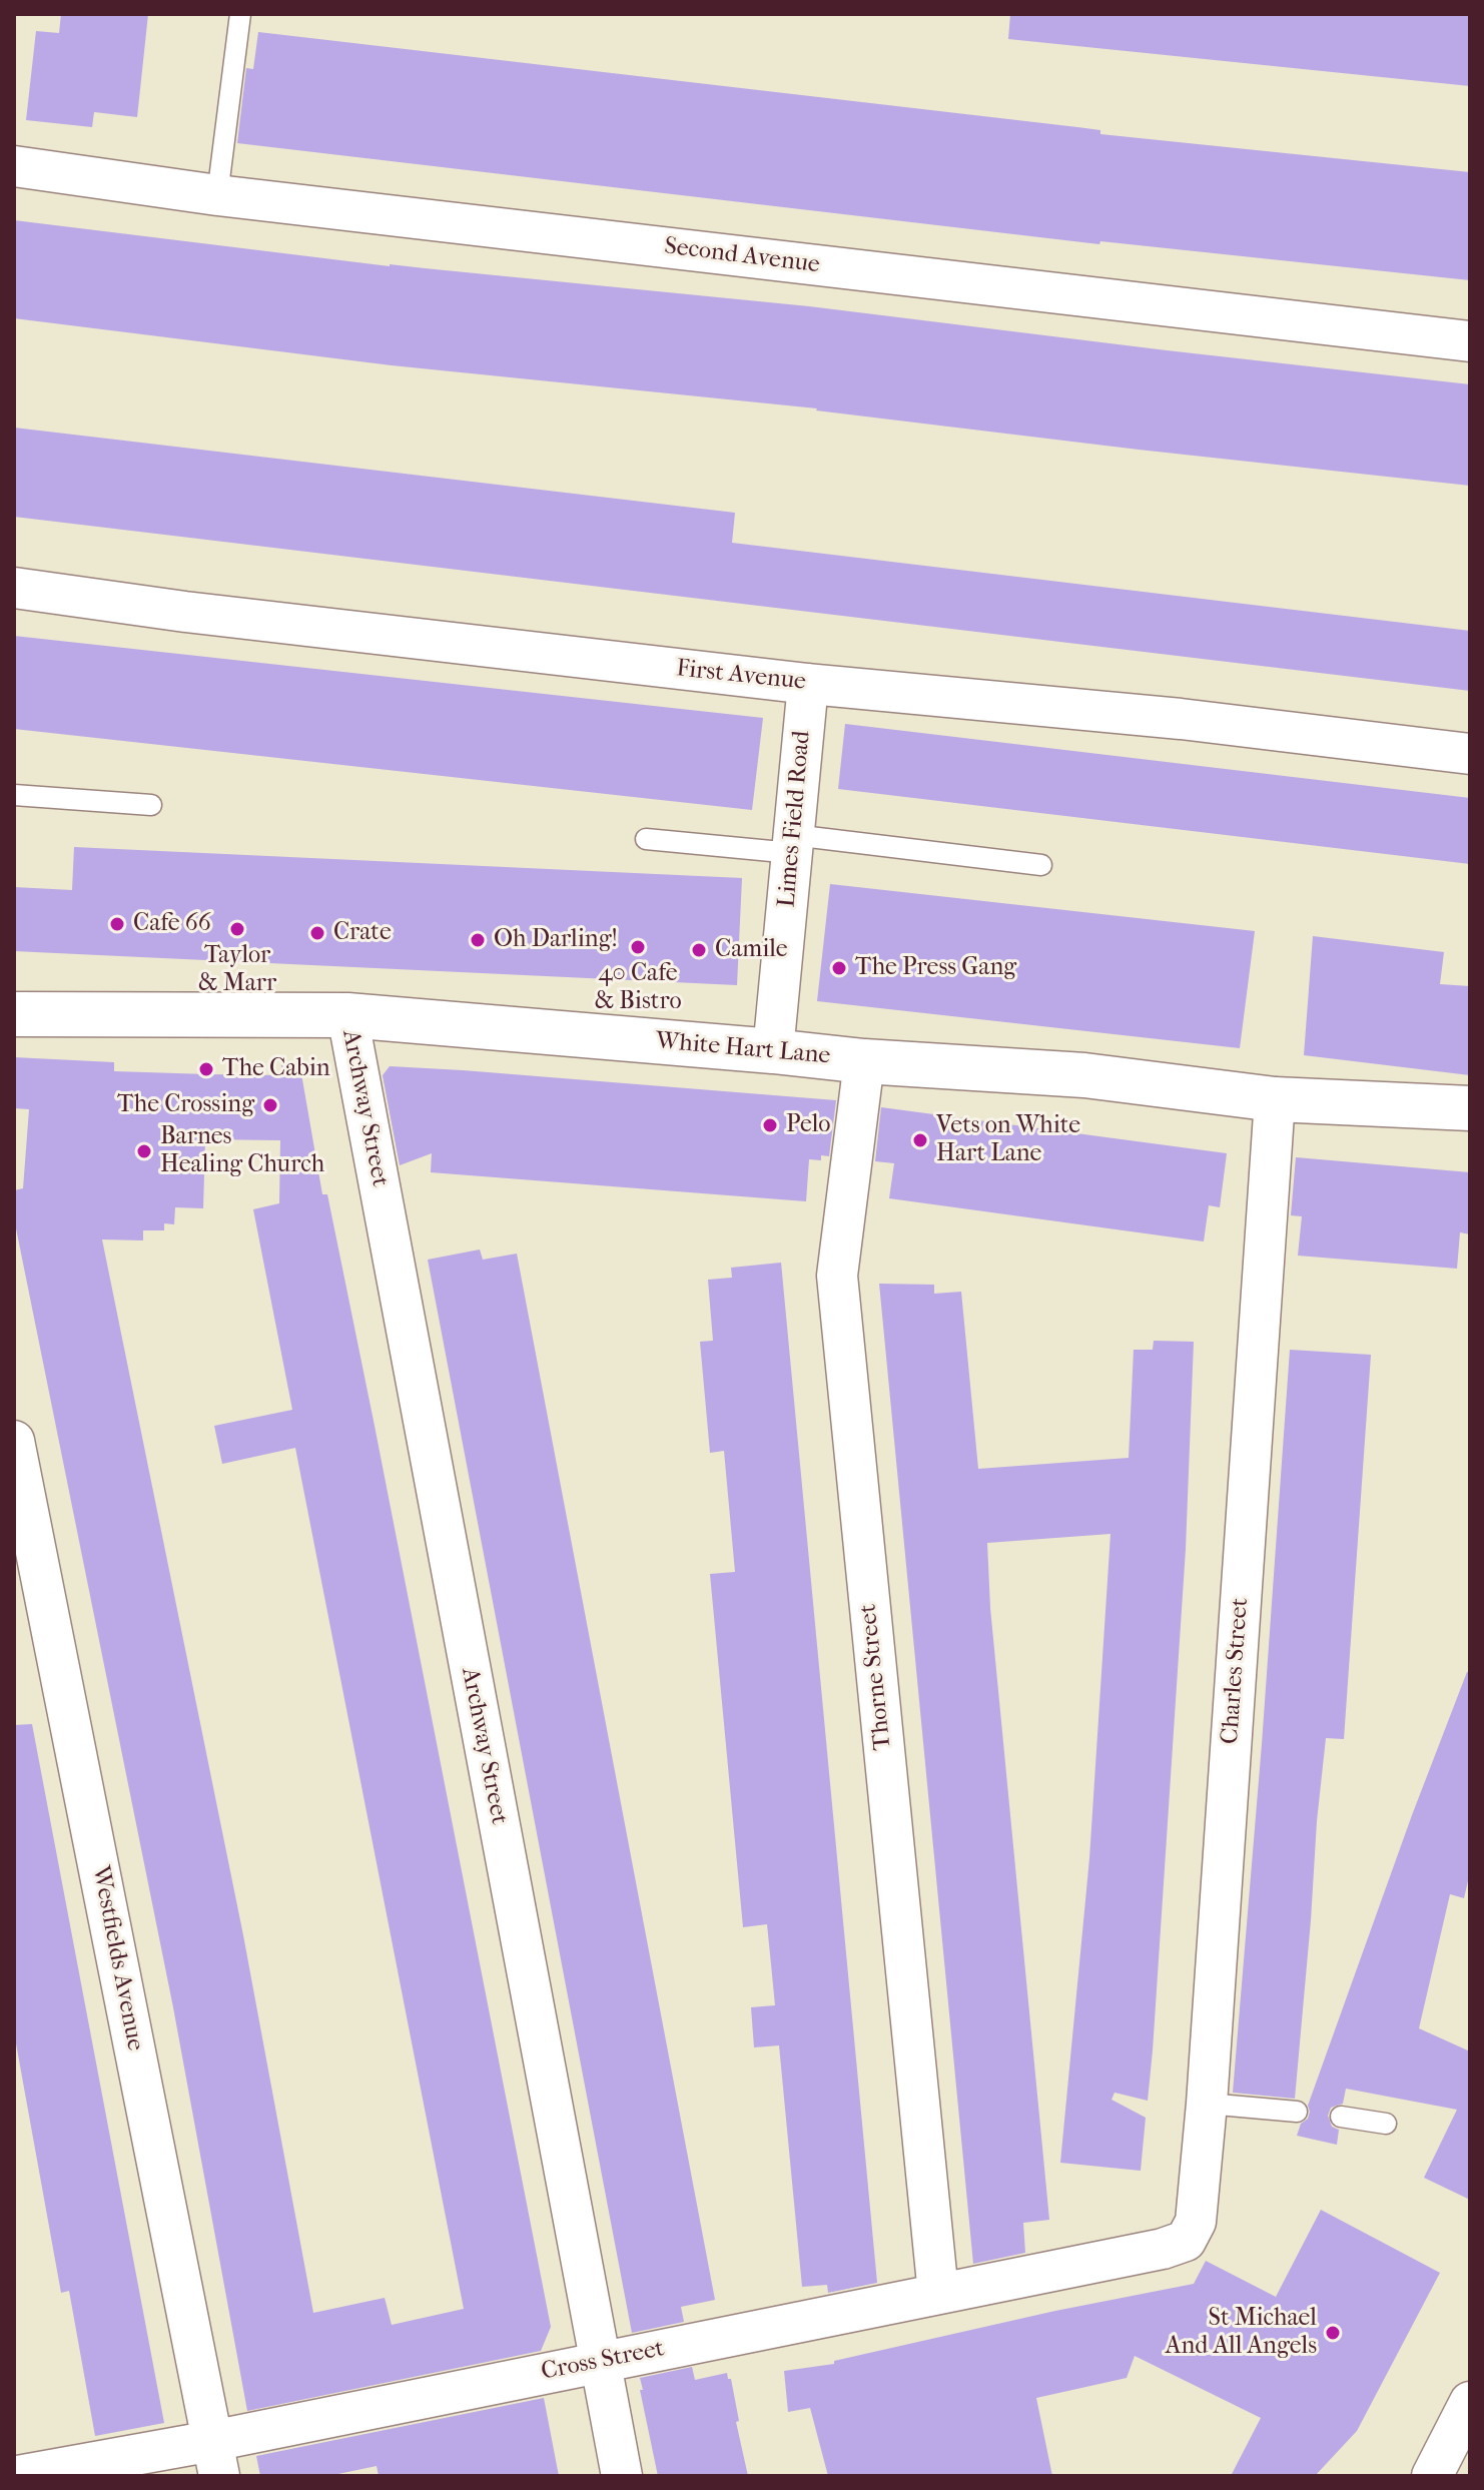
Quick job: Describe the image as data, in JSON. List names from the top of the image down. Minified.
{"streets":{"street":["Second Avenue","First Avenue","Limes Field Road","White Hart Lane","Archway Street","Charles Street","Thorne Street","Westfields Avenue","Cross Street"]},"crossings":[["First Avenue","Limes Field Road"],["Limes Field Road","White Hart Lane"],["White Hart Lane","Archway Street"],["White Hart Lane","Charles Street"],["White Hart Lane","Thorne Street"],["Archway Street","Cross Street"],["Charles Street","Cross Street"],["Thorne Street","Cross Street"],["Westfields Avenue","Cross Street"]],"places":["Cafe 66","Taylor & Marr","Crate","Oh Darling!","40 Cafe & Bistro","Camile","The Press Gang","The Cabin","The Crossing","Pelo","Vets on White Hart Lane","Barnes Healing Church","St Michael And All Angels"]}
